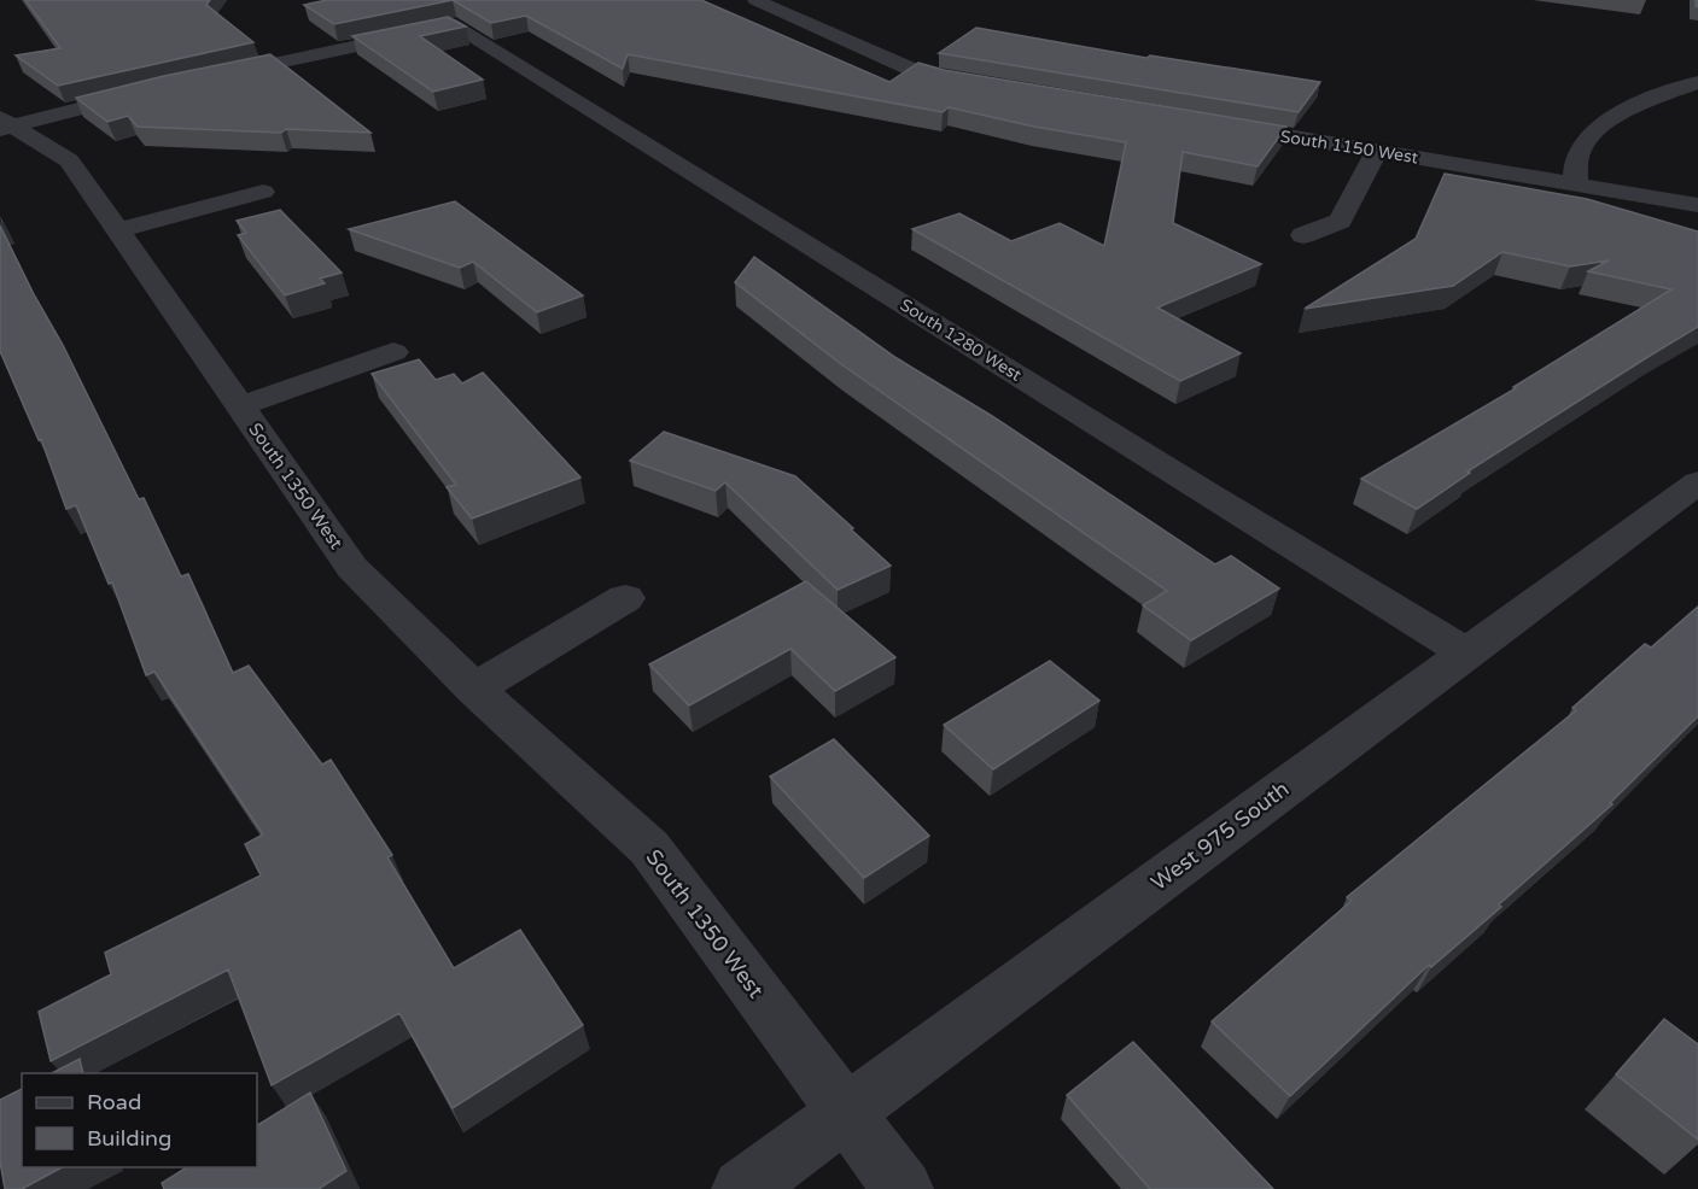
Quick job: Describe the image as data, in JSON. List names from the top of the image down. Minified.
{"streets":{"street":["South 1150 West","South 1280 West","South 1350 West","West 975 South"]},"crossings":[["South 1280 West","West 975 South"],["South 1350 West","West 975 South"]],"legend":["Road","Building"]}
